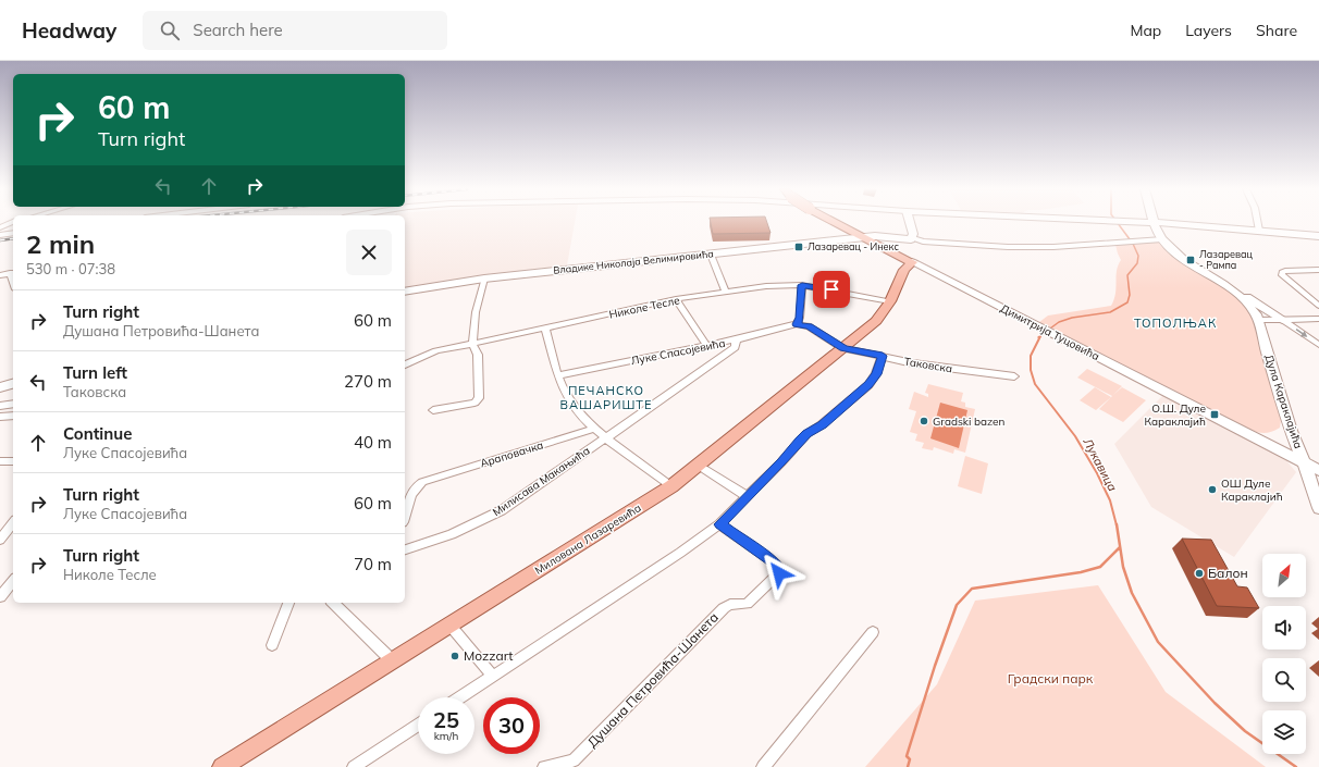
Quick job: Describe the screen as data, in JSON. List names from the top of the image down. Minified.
{"streets":{"main road":["Димитрија Туцовића","Милована Лазаревића"],"street":["Владике Николаја Велимировића","Николе Тесле","Луке Спасојевића","Таковска","Дула Караклајића","Араповачка","Милисава Макањића","Душана Петровића-Шанета"]},"crossings":[["Владике Николаја Велимировића","Димитрија Туцовића"],["Николе Тесле","Милована Лазаревића"],["Димитрија Туцовића","Дула Караклајића"],["Димитрија Туцовића","Милована Лазаревића"],["Луке Спасојевића","Милисава Макањића"],["Таковска","Милована Лазаревића"]],"districts":["ТОПОЛЊАК","ПЕЧАНСКО ВАШАРИШТЕ"],"water":["Лукавица"],"parks":["Градски парк"],"places":{"transit":["Лазаревац - Инекс","Лазаревац - Рампа","О.Ш. Дуле Караклајић"],"other":["Gradski bazen","ОШ Дуле Караклајић","Балон","Mozzart"]},"north":"top right","page":{"header":"Headway","search":"Search here","nav":["Map","Layers","Share"],"turn":["60 m","Turn right"],"heading":["2 min","530 m · 07:38"],"list":[{"name":"Turn right","note":"Душана Петровића-Шанета","value":"60 m"},{"name":"Turn left","note":"Таковска","value":"270 m"},{"name":"Continue","note":"Луке Спасојевића","value":"40 m"},{"name":"Turn right","note":"Луке Спасојевића","value":"60 m"},{"name":"Turn right","note":"Николе Тесле","value":"70 m"}],"speed":"25 km/h","limit":"30"}}
